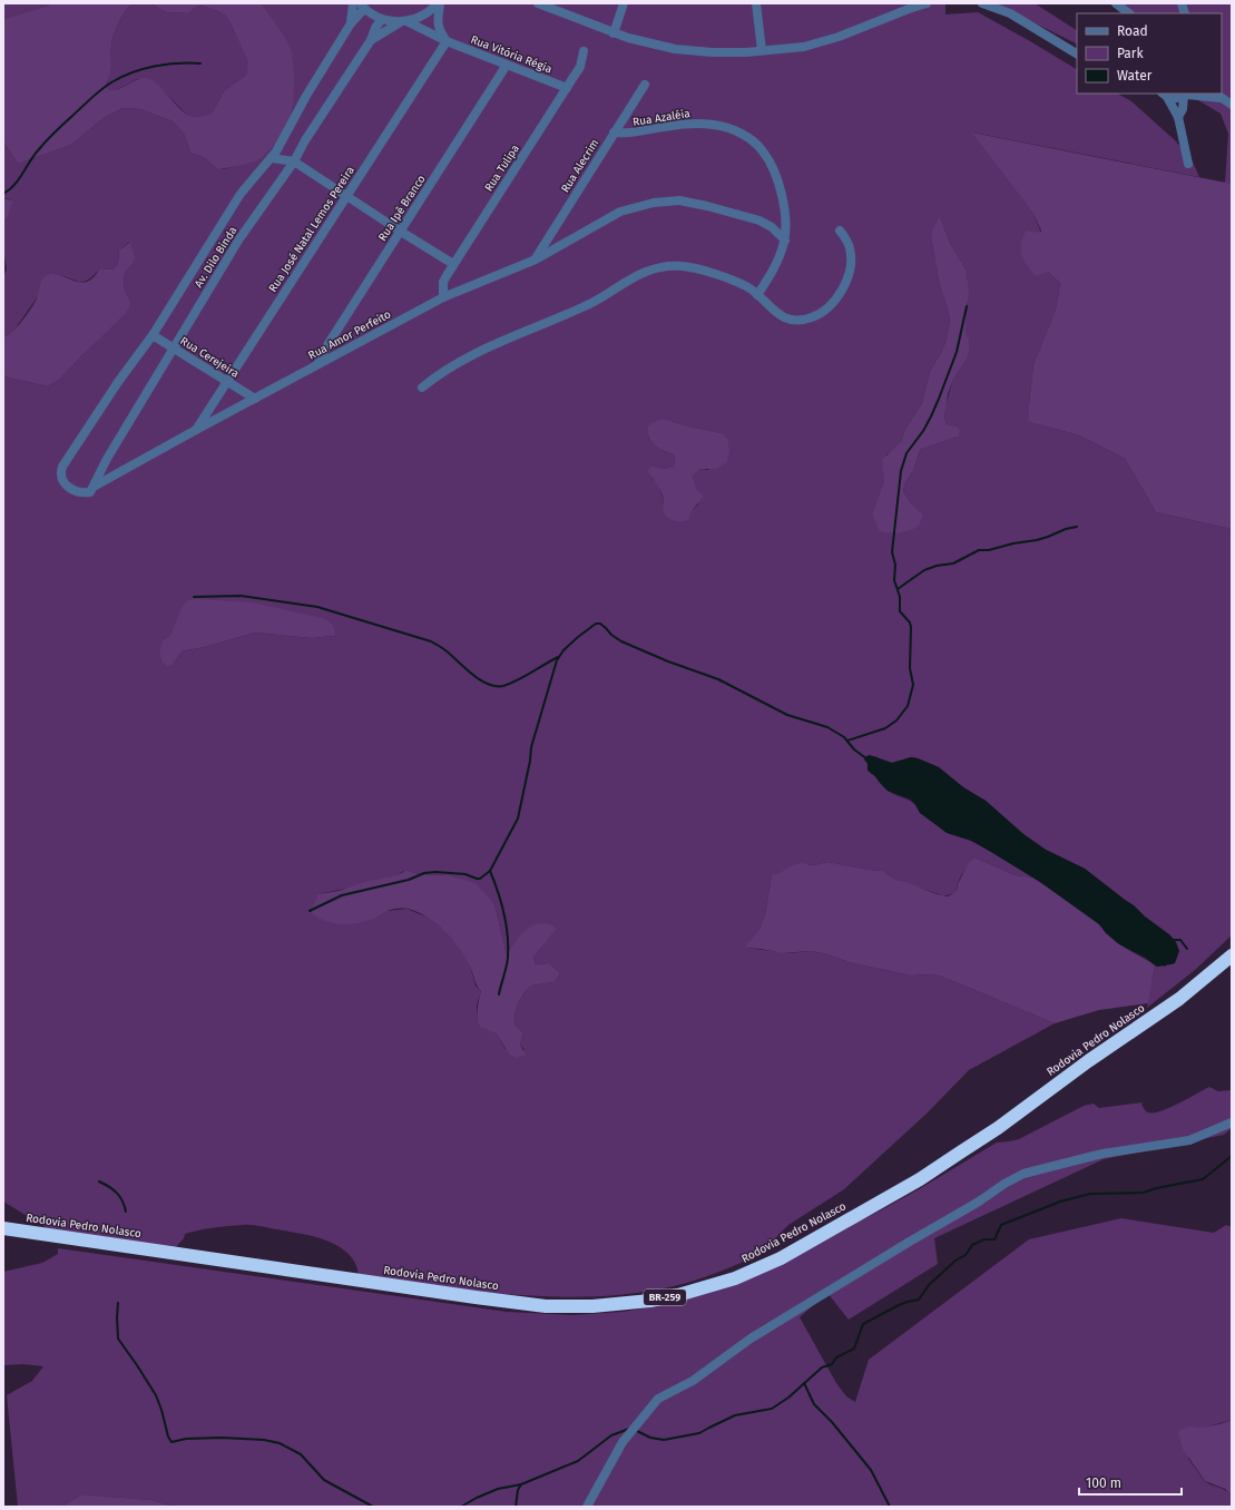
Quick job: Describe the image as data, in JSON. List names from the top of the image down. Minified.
{"streets":{"highway":["Rodovia Pedro Nolasco","BR-259"],"street":["Rua Vitória Régia","Rua Azaléia","Rua Alecrim","Rua Tulipa","Rua Ipê Branco","Rua José Natal Lemos Pereira","Av. Dilo Binda","Rua Amor Perfeito","Rua Cerejeira"]},"crossings":[["Rua Vitória Régia","Rua Tulipa"],["Rua Vitória Régia","Rua Ipê Branco"],["Rua Vitória Régia","Rua José Natal Lemos Pereira"],["Rua Azaléia","Rua Alecrim"],["Rua Azaléia","Rua Amor Perfeito"],["Rua Alecrim","Rua Amor Perfeito"],["Rua Tulipa","Rua Amor Perfeito"],["Rua Ipê Branco","Rua Amor Perfeito"],["Rua José Natal Lemos Pereira","Rua Amor Perfeito"],["Rua José Natal Lemos Pereira","Rua Cerejeira"],["Av. Dilo Binda","Rua Amor Perfeito"],["Av. Dilo Binda","Rua Cerejeira"],["Rua Amor Perfeito","Rua Cerejeira"]],"legend":["Road","Park","Water"],"scale_bar":"100 m"}
